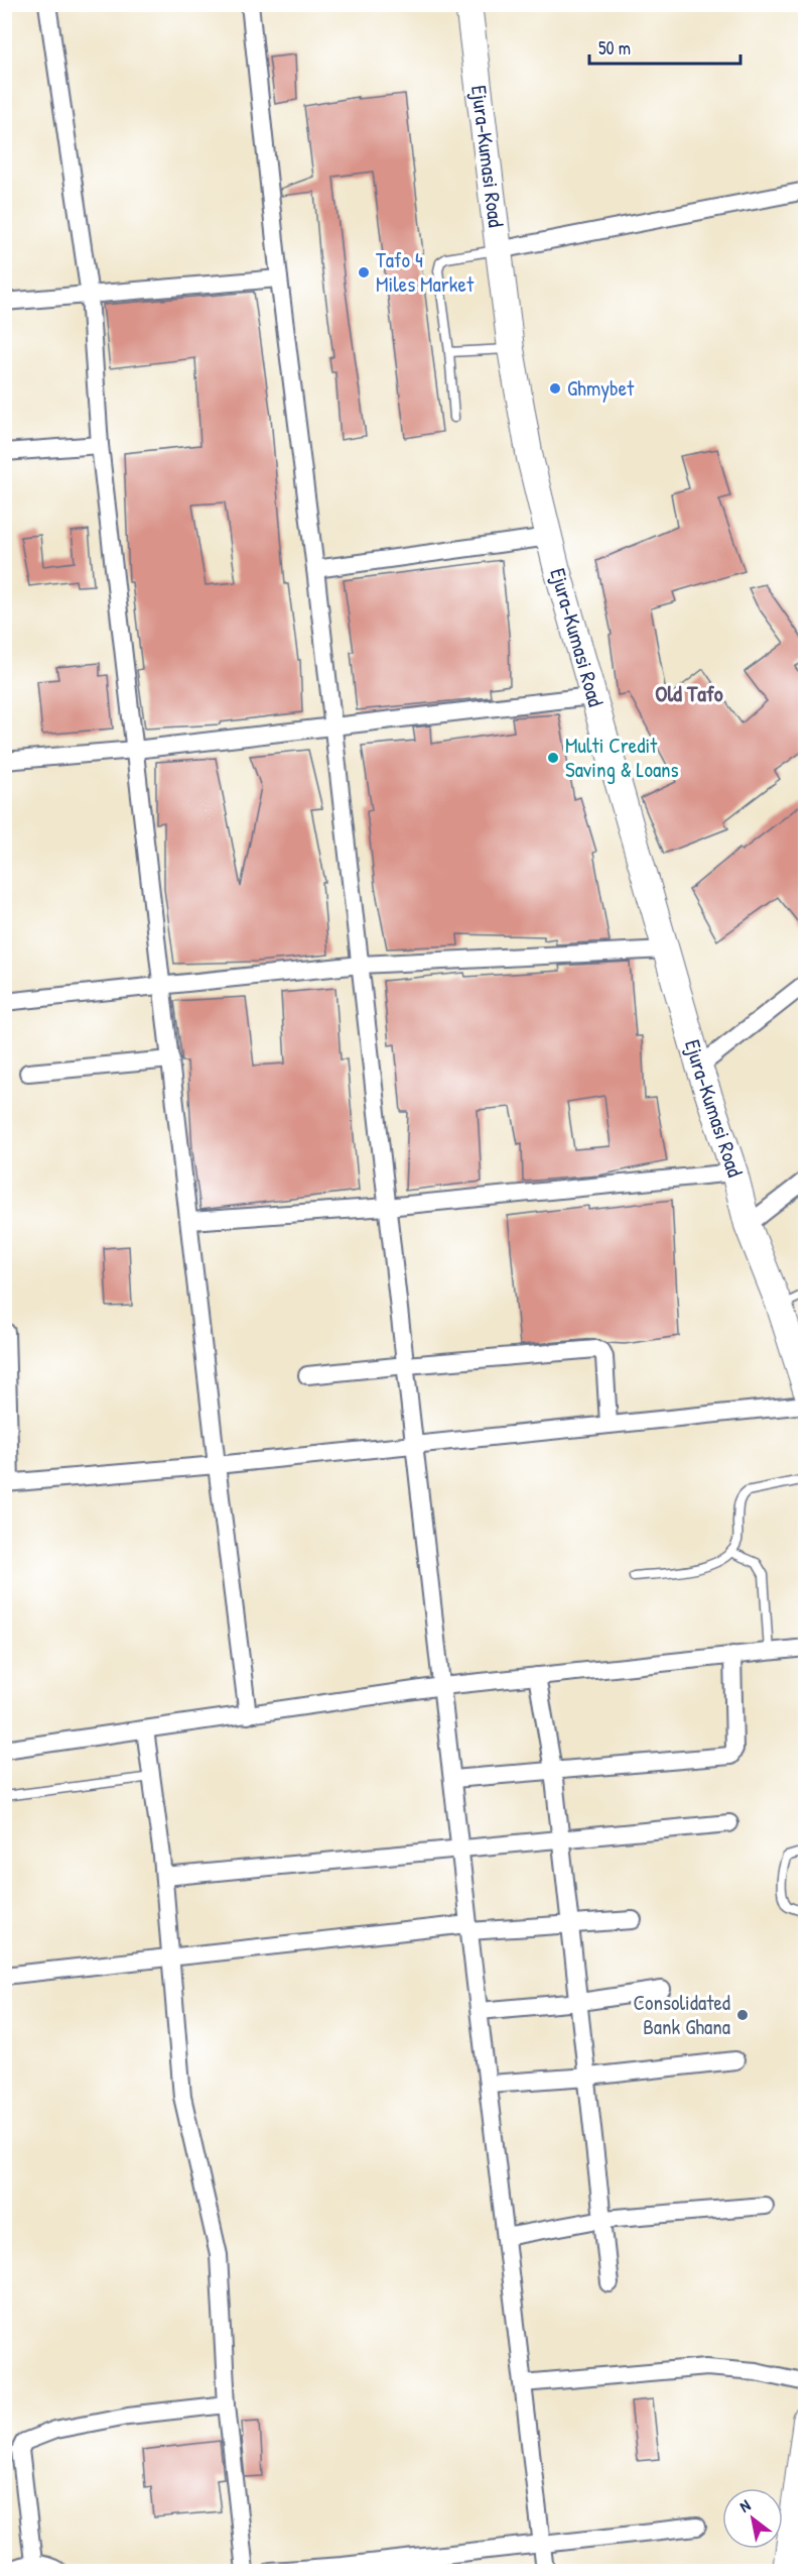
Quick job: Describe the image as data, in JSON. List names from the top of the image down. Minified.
{"streets":{"main road":["Ejura-Kumasi Road"]},"districts":["Old Tafo"],"places":["Tafo 4 Miles Market","Ghmybet","Multi Credit Saving & Loans","Consolidated Bank Ghana"],"scale_bar":"50 m","north":"top left"}
